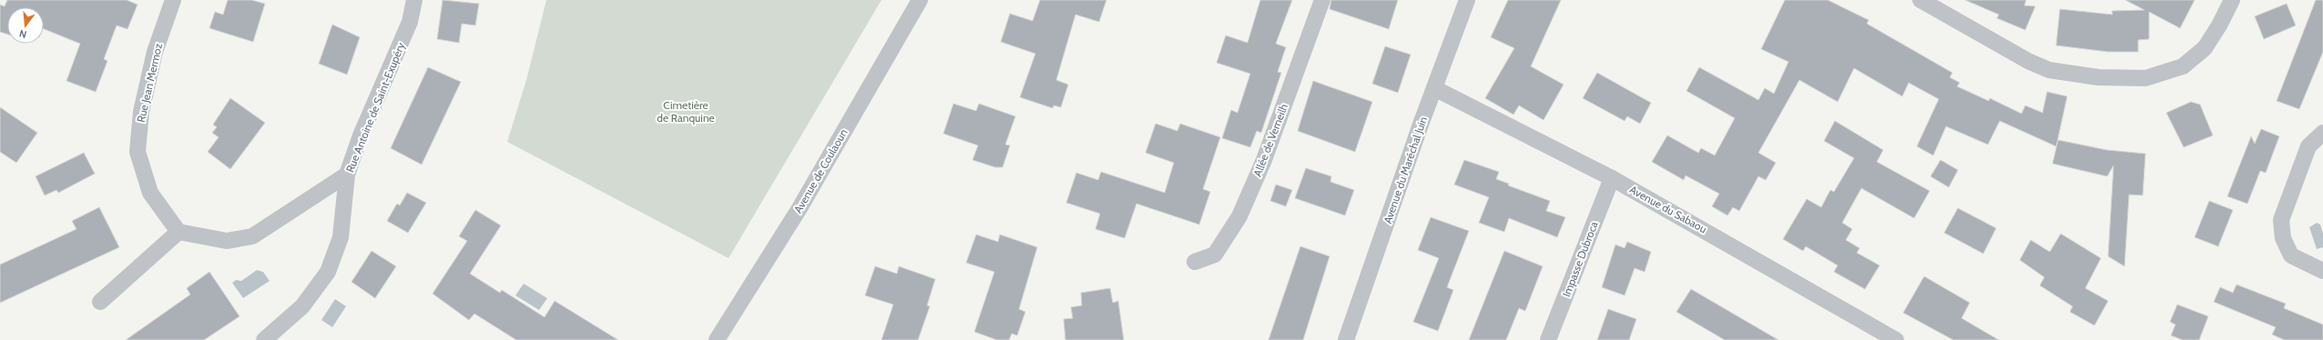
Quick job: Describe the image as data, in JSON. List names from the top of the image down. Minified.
{"streets":{"street":["Rue Jean Mermoz","Rue Antoine de Saint-Exupéry","Allée de Verneilh","Avenue du Maréchal Juin","Avenue de Coulaoun","Avenue du Sabaou","Impasse Dubroca"]},"crossings":[["Avenue du Maréchal Juin","Avenue du Sabaou"],["Avenue du Sabaou","Impasse Dubroca"]],"parks":["Cimetière de Ranquine"],"north":"bottom"}
